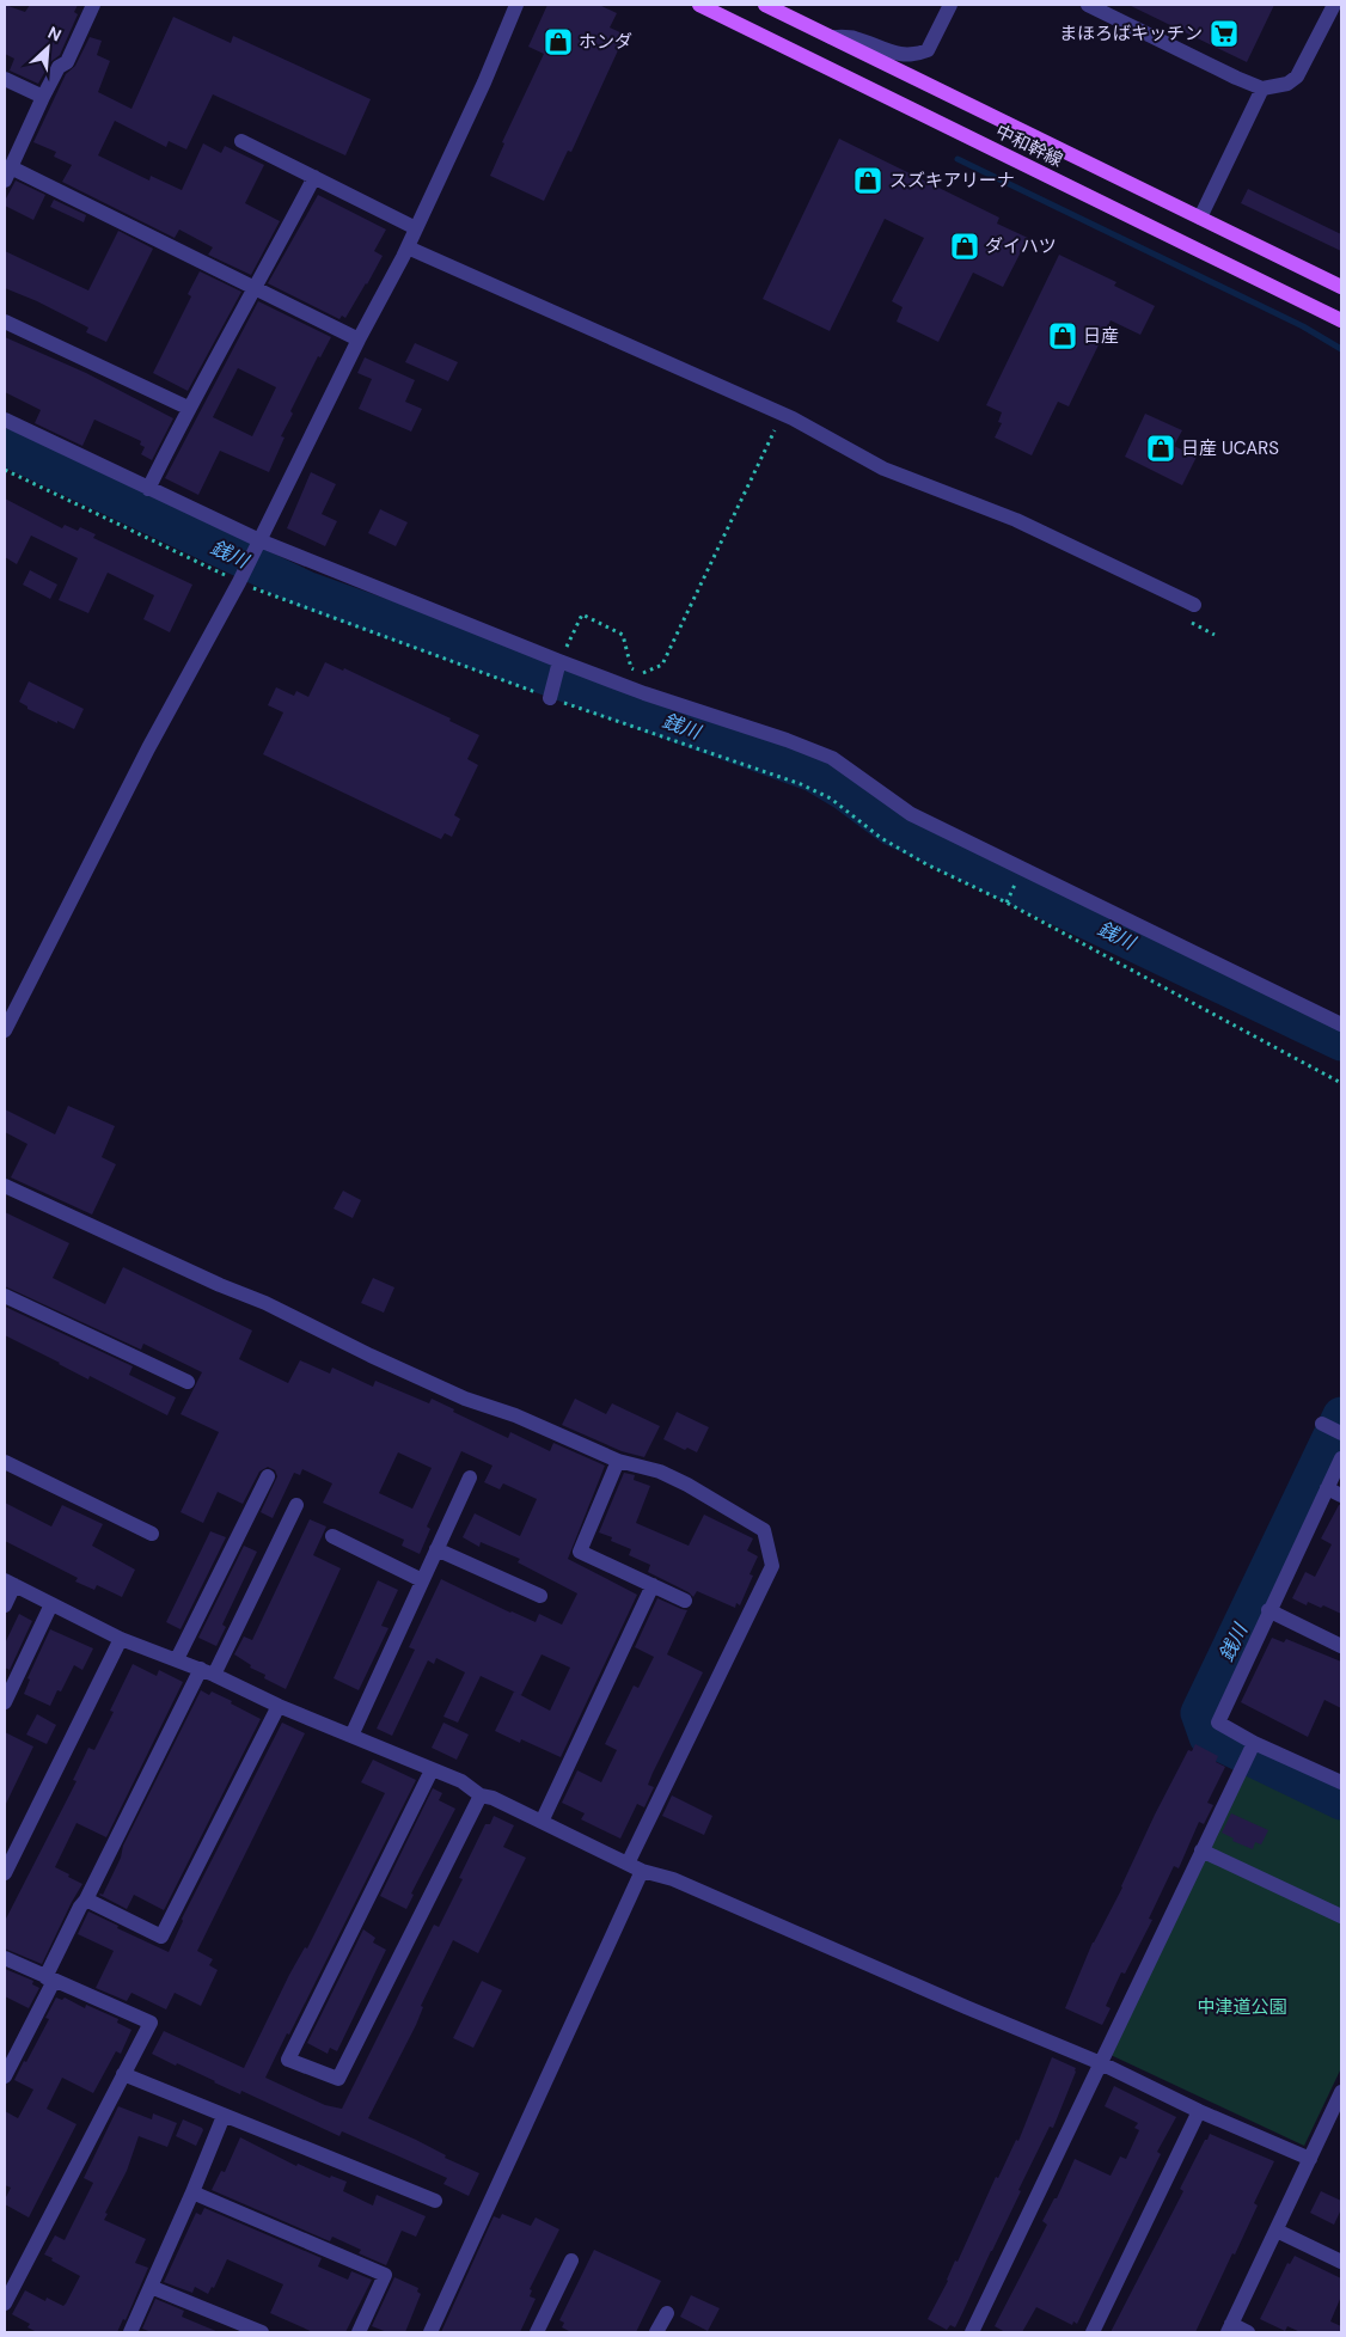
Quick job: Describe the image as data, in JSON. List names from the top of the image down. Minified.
{"streets":{"main road":["中和幹線"]},"water":["銭川"],"parks":["中津道公園"],"places":{"supermarket":["まほろばキッチン"],"shop":["ホンダ","スズキアリーナ","ダイハツ","日産","日産 UCARS"]},"north":"top right"}
